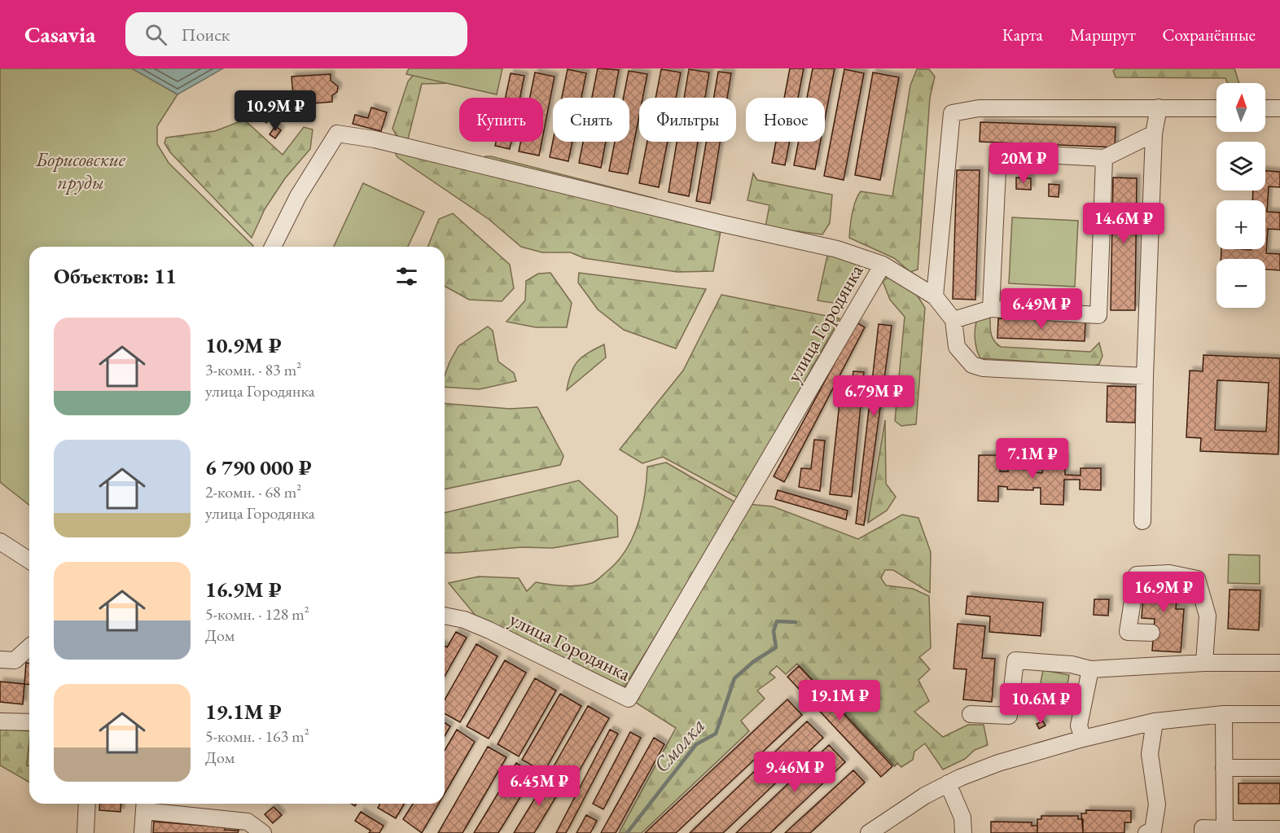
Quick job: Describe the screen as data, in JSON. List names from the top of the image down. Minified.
{"streets":{"street":["улица Городянка"]},"water":["Смолка"],"parks":["Борисовские пруды"],"north":"top","page":{"header":"Casavia","search":"Поиск","nav":["Карта","Маршрут","Сохранённые"],"map_buttons":["+","−"],"price":["10.9M ₽","20M ₽","14.6M ₽","6.49M ₽","6.79M ₽","7.1M ₽","16.9M ₽","19.1M ₽","10.6M ₽","9.46M ₽","6.45M ₽"],"chip":["Купить","Снять","Фильтры","Новое"],"heading":"Объектов: 11","list":[{"name":"10.9M ₽","note":"3-комн. · 83 m² · улица Городянка"},{"name":"6 790 000 ₽","note":"2-комн. · 68 m² · улица Городянка"},{"name":"16.9M ₽","note":"5-комн. · 128 m² · Дом"},{"name":"19.1M ₽","note":"5-комн. · 163 m² · Дом"}]}}
